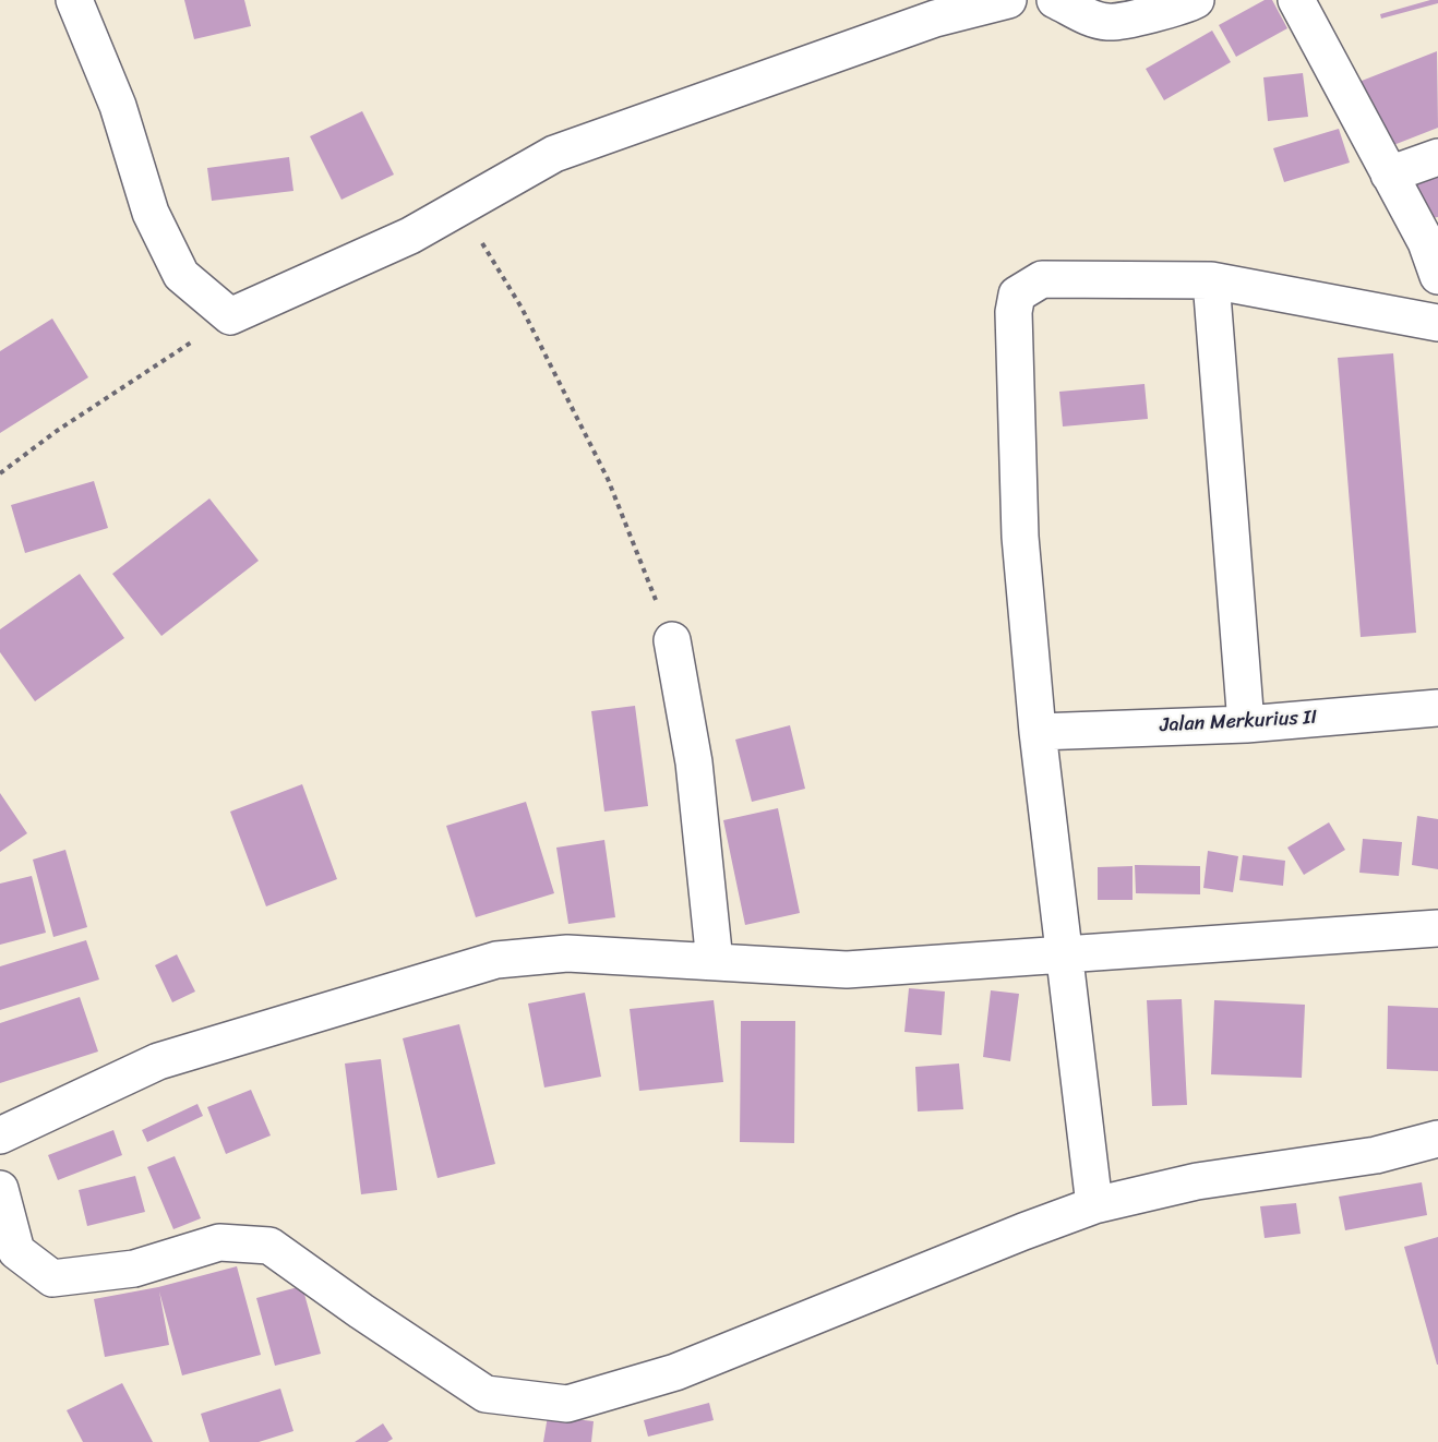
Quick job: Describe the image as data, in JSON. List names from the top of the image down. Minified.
{"streets":{"street":["Jalan Merkurius II"]}}
